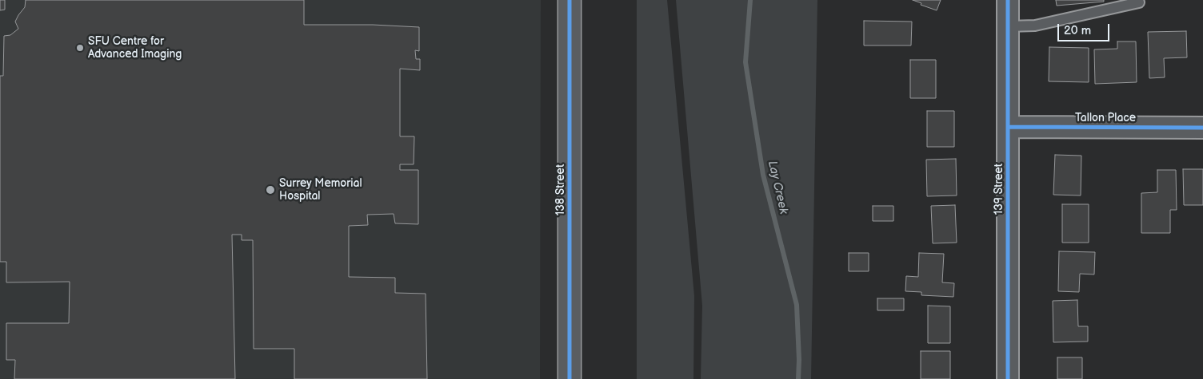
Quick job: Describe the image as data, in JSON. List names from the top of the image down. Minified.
{"streets":{"street":["Tallon Place","139 Street","138 Street"]},"crossings":[["Tallon Place","139 Street"]],"water":["Lay Creek"],"places":["SFU Centre for Advanced Imaging","Surrey Memorial Hospital"],"scale_bar":"20 m"}
